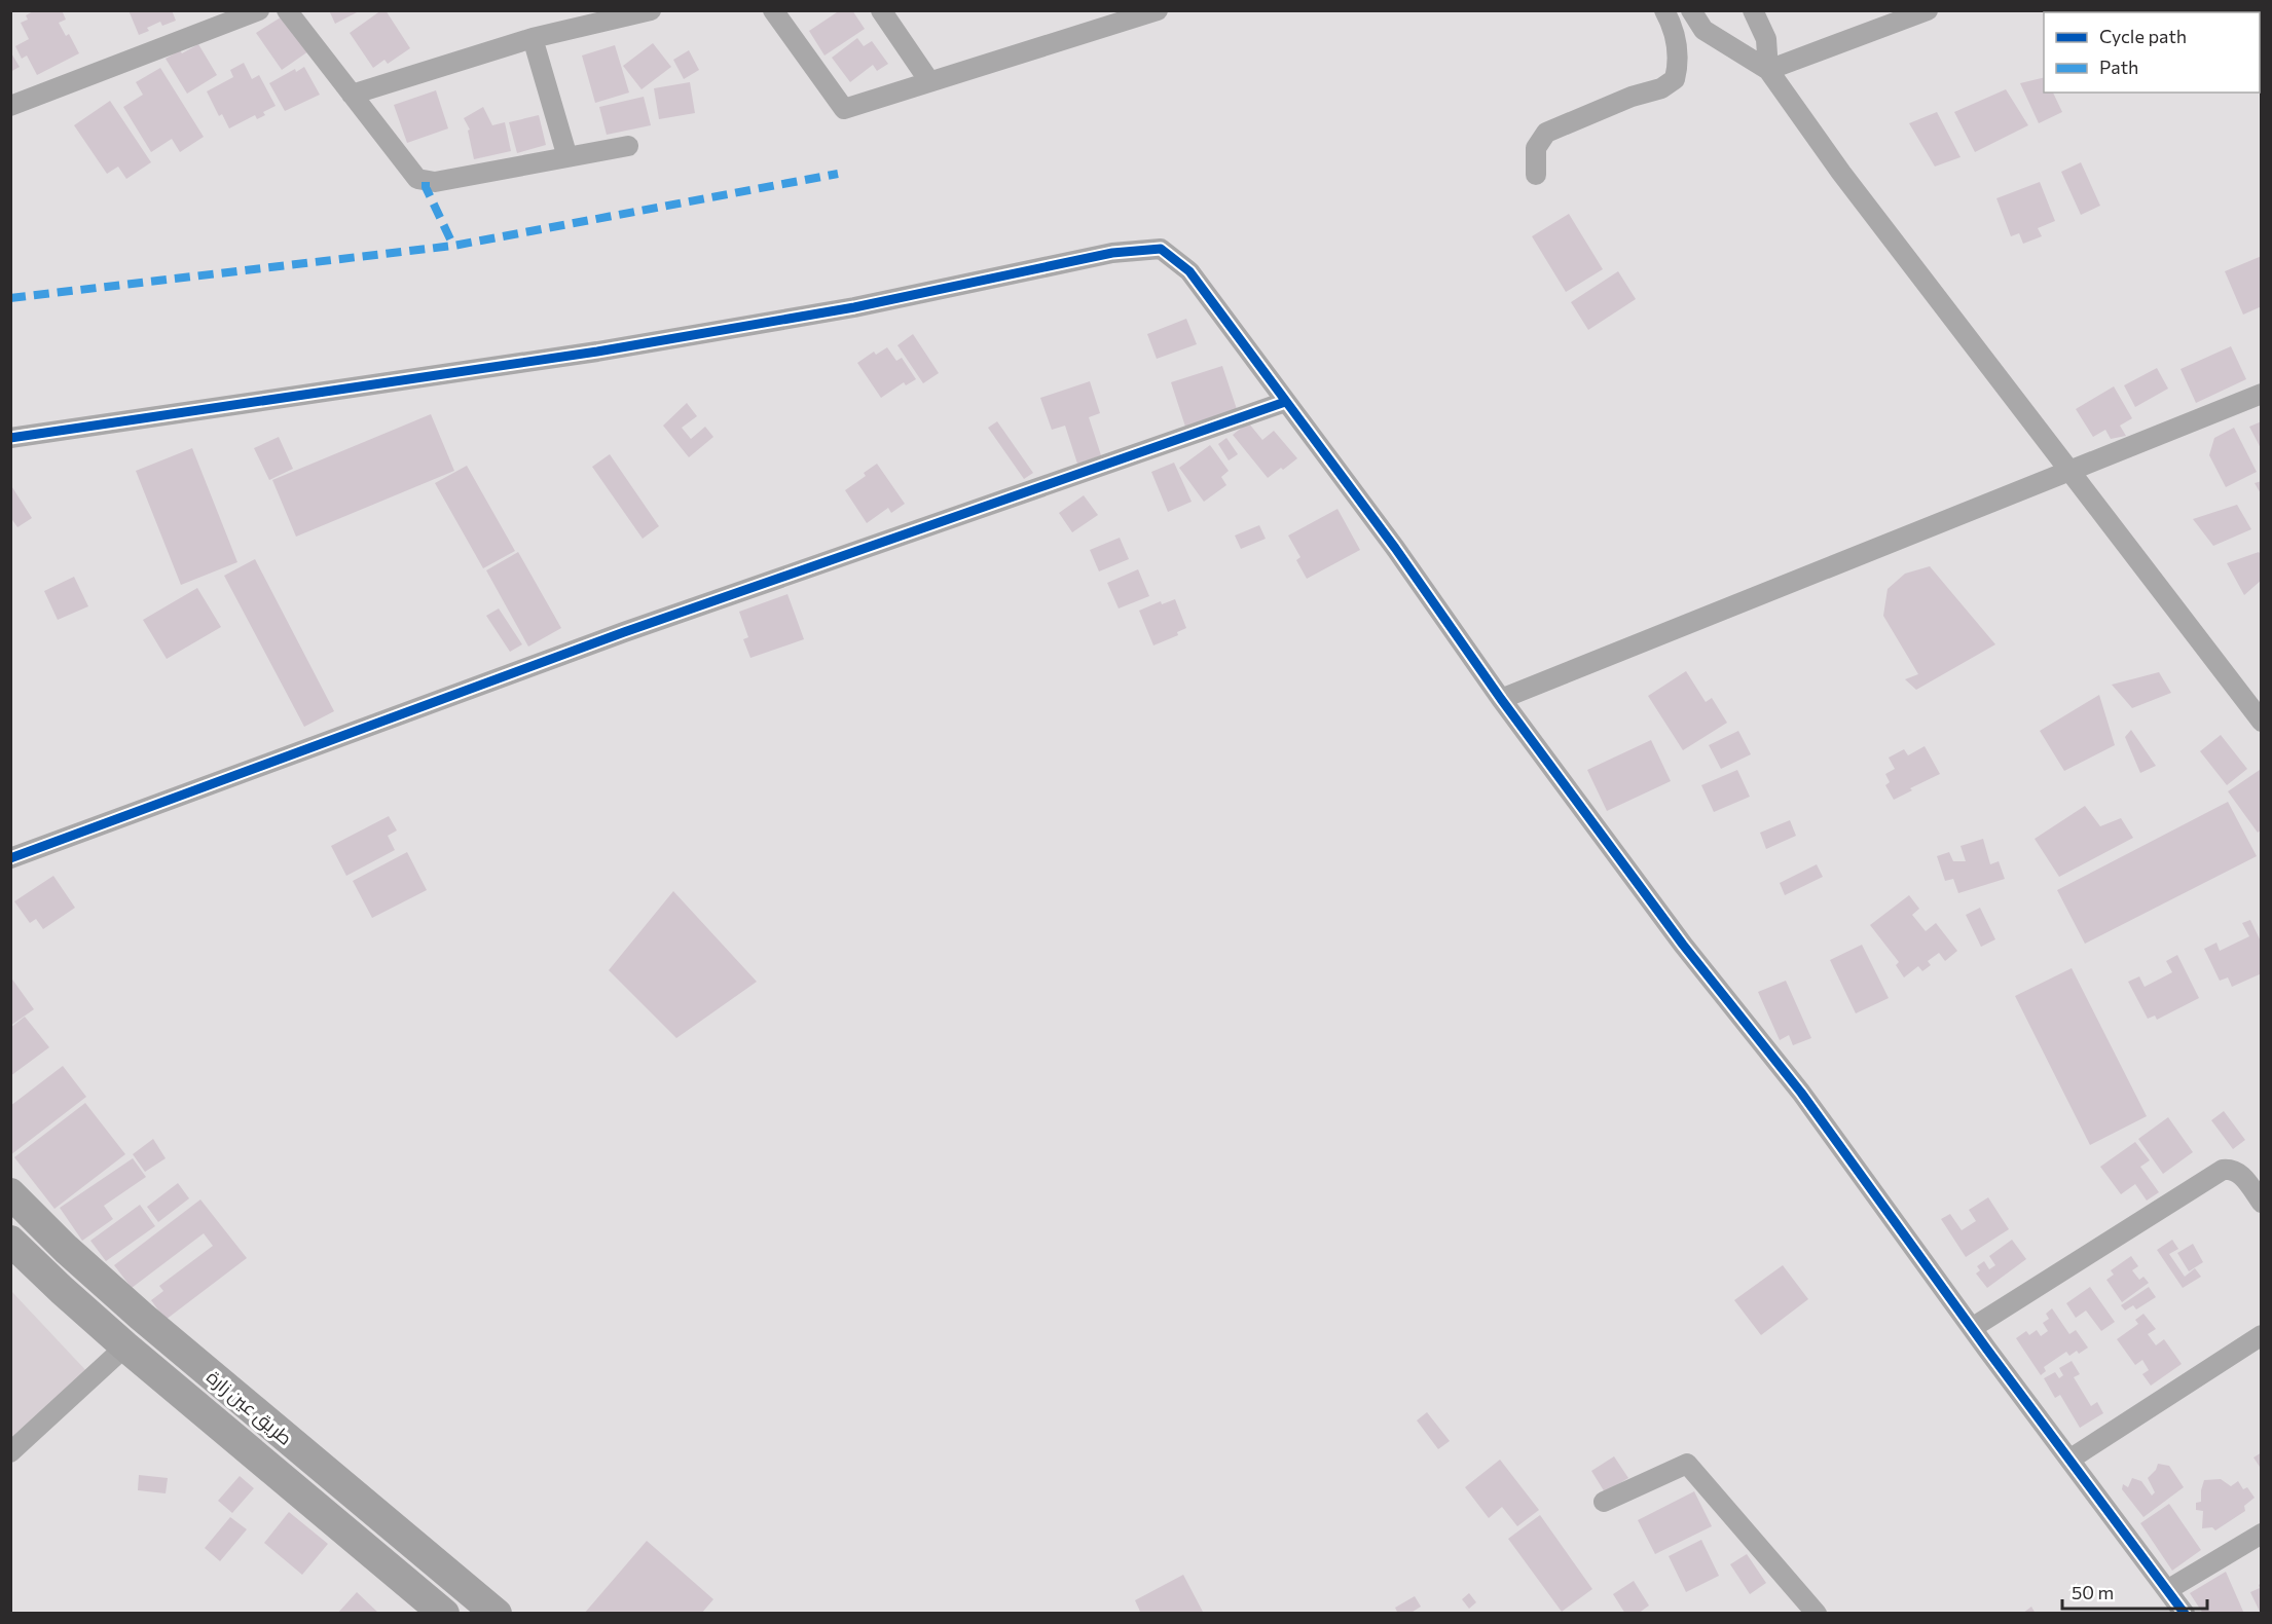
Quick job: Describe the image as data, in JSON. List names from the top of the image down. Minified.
{"streets":{"main road":["طريق عين زارة"]},"legend":["Cycle path","Path"],"scale_bar":"50 m"}
